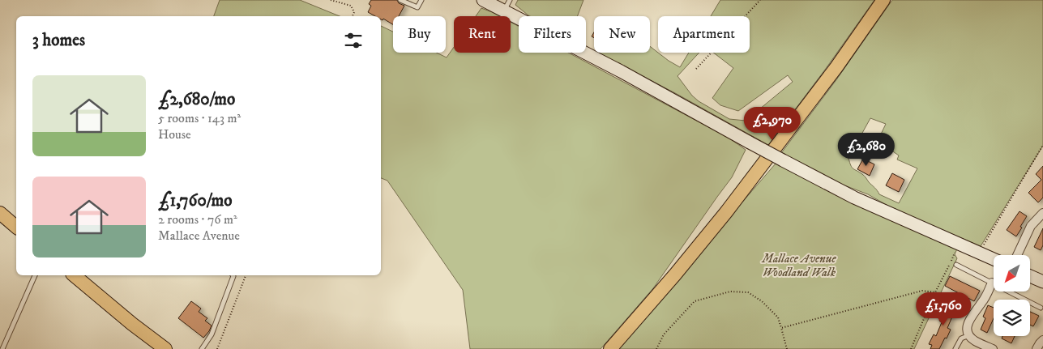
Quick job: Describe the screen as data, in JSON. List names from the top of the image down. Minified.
{"parks":["Mallace Avenue Woodland Walk"],"north":"bottom left","page":{"chip":["Buy","Rent","Filters","New","Apartment"],"heading":"3 homes","list":[{"name":"£2,680/mo","note":"5 rooms · 143 m² · House"},{"name":"£1,760/mo","note":"2 rooms · 76 m² · Mallace Avenue"}],"price":["£2,970","£2,680","£1,760"]}}
